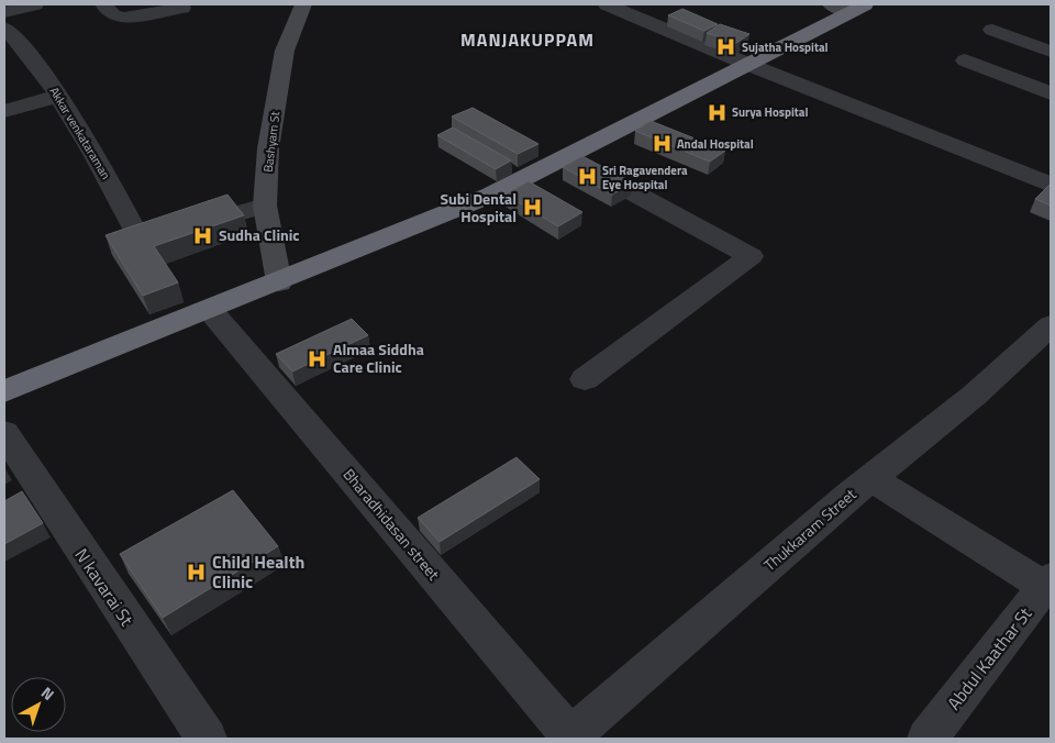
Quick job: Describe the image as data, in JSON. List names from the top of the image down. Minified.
{"streets":{"street":["Akkar venkataraman","Bashyam St","Bharadhidasan street","Thukkaram Street","N kavarai St","Abdul Kaathar St"]},"crossings":[["Akkar venkataraman","Bashyam St"],["Bharadhidasan street","Thukkaram Street"]],"districts":["MANJAKUPPAM"],"places":{"hospital":["Sujatha Hospital","Surya Hospital","Andal Hospital","Sri Ragavendera Eye Hospital","Subi Dental Hospital","Sudha Clinic","Almaa Siddha Care Clinic","Child Health Clinic"]},"north":"top right"}
